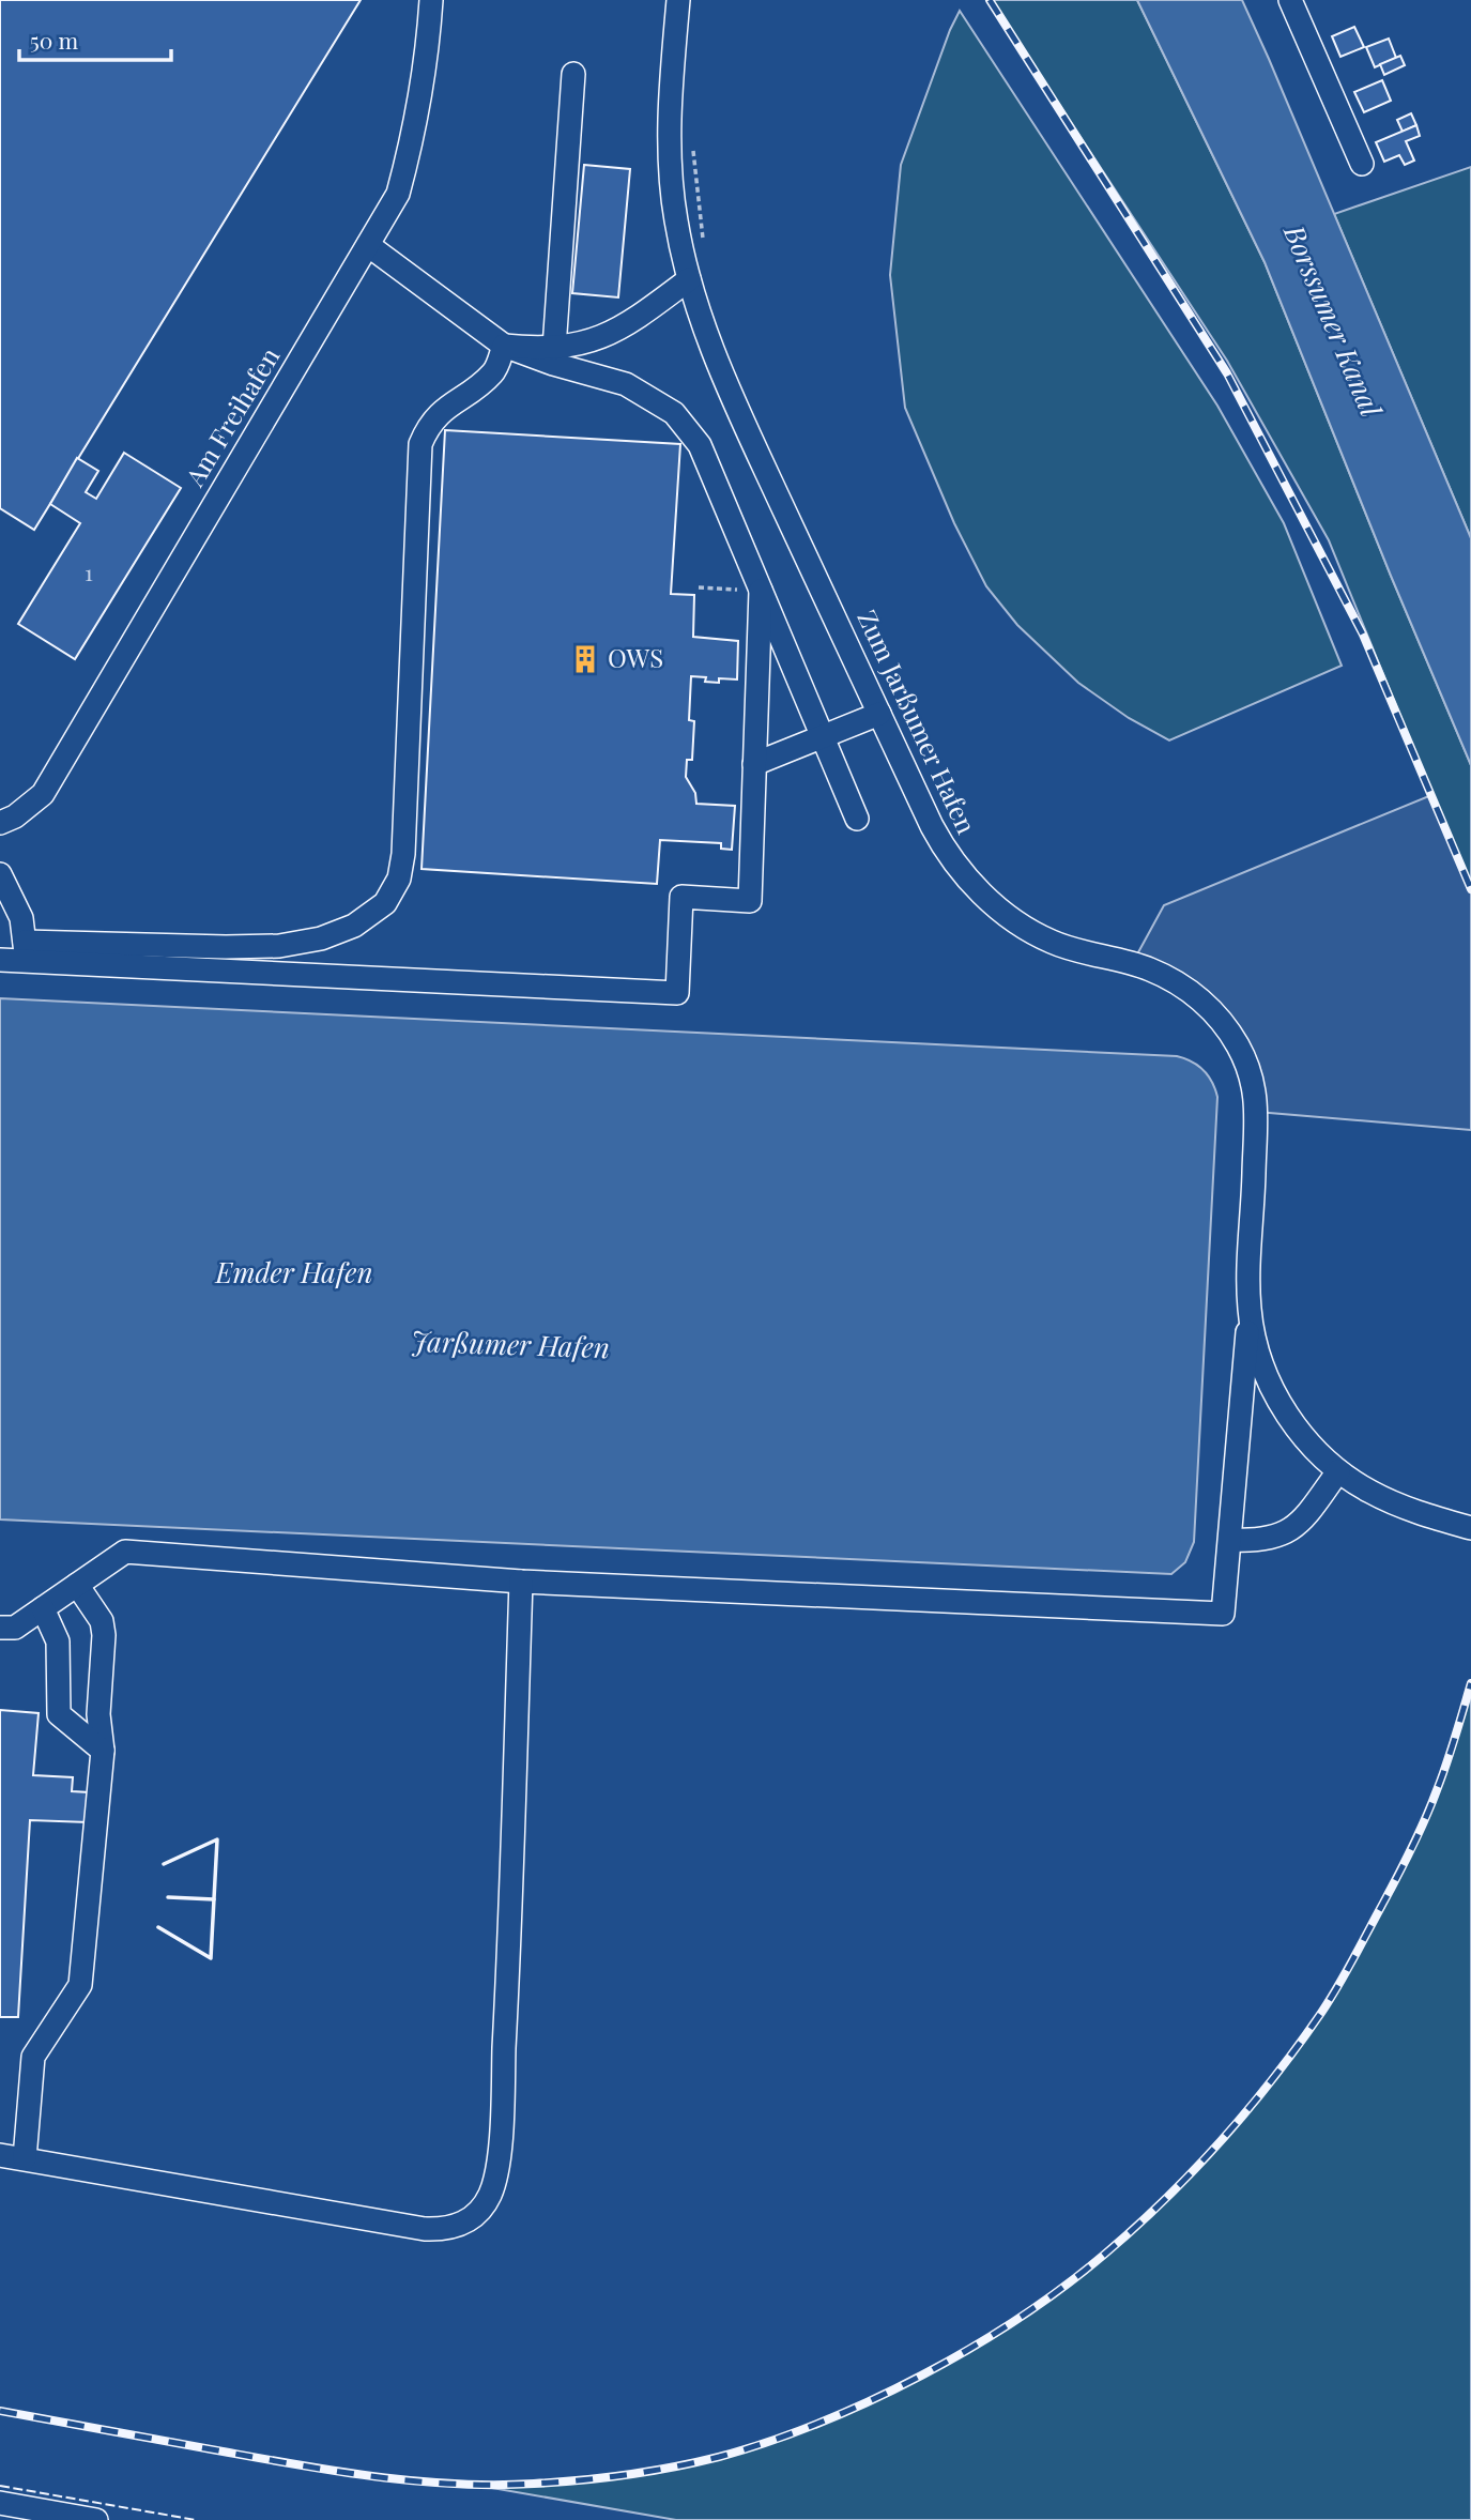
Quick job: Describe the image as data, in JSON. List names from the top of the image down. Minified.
{"streets":{"street":["Am Freihafen","Zum Jarßumer Hafen"]},"water":["Borssumer Kanal","Emder Hafen","Jarßumer Hafen"],"places":{"building":["OWS"]},"house_numbers":["1"],"scale_bar":"50 m"}
